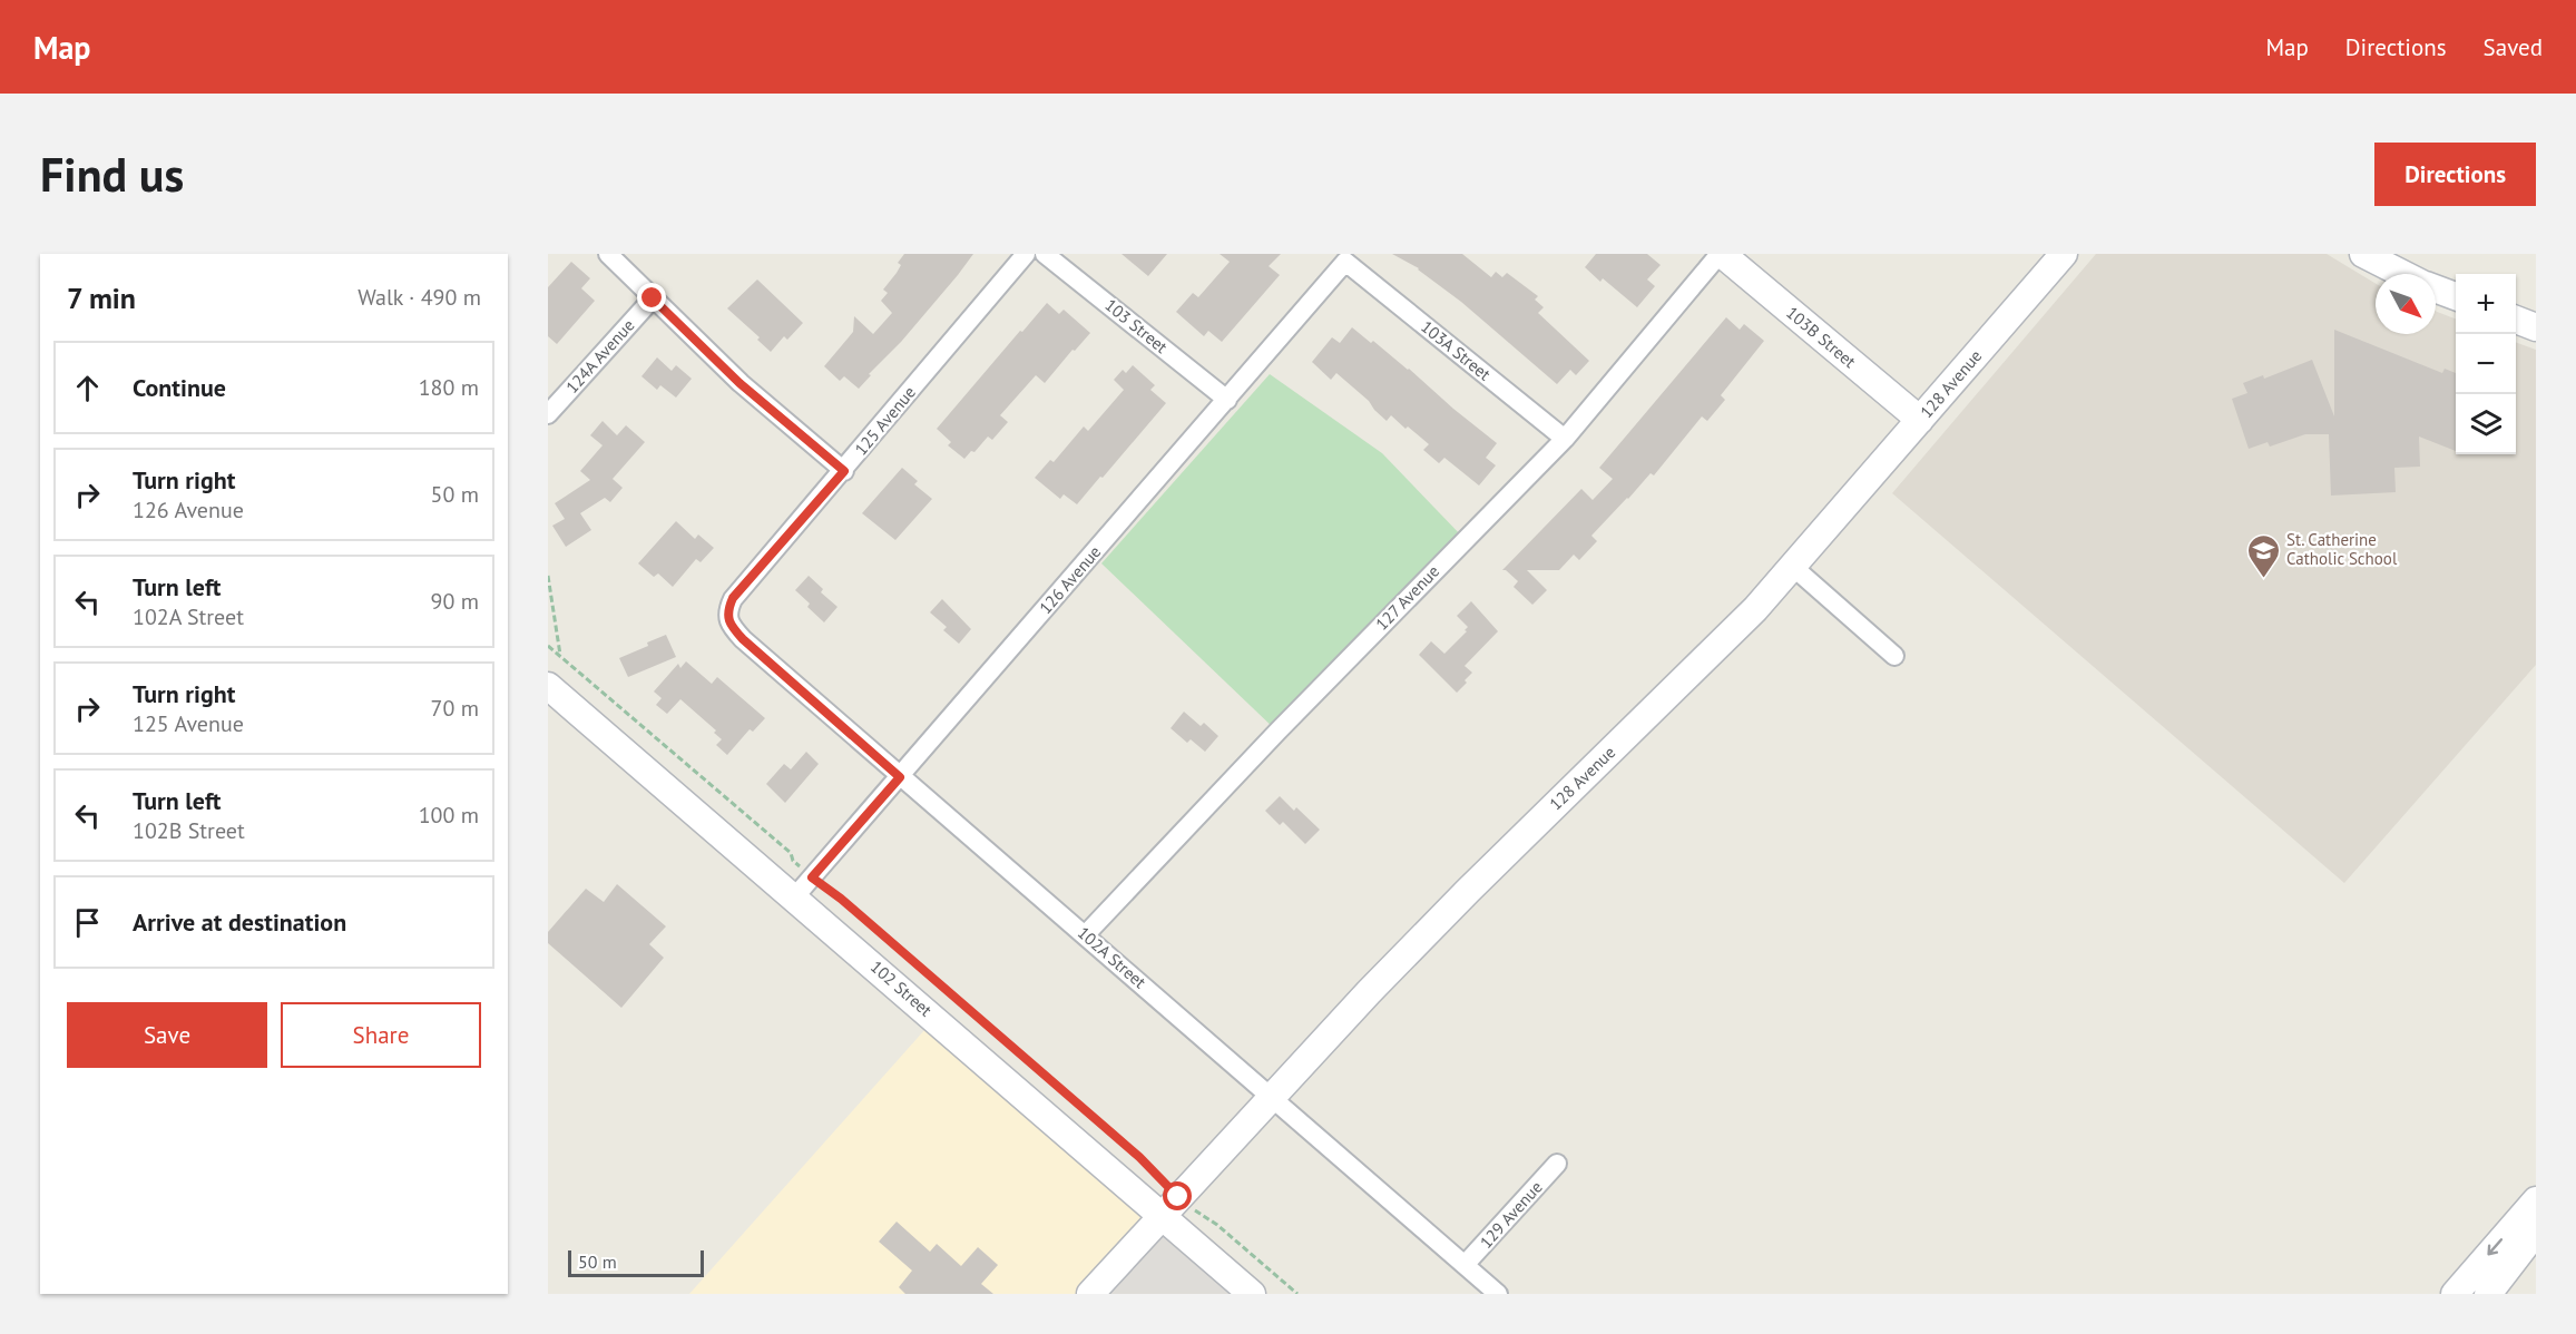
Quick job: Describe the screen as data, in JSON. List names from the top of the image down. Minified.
{"streets":{"street":["103 Street","103B Street","103A Street","124A Avenue","128 Avenue","125 Avenue","126 Avenue","127 Avenue","102A Street","102 Street","129 Avenue"]},"crossings":[["103 Street","126 Avenue"],["103B Street","128 Avenue"],["103B Street","127 Avenue"],["103A Street","126 Avenue"],["103A Street","127 Avenue"],["128 Avenue","102A Street"],["128 Avenue","102 Street"],["125 Avenue","102A Street"],["126 Avenue","102A Street"],["126 Avenue","102 Street"],["127 Avenue","102A Street"],["102A Street","129 Avenue"]],"places":{"school or university":["St. Catherine Catholic School"]},"scale_bar":"50 m","north":"bottom right","page":{"header":"Map","nav":["Map","Directions","Saved"],"buttons":["Directions",["Save","Share"]],"title":"Find us","heading":["7 min","Walk · 490 m"],"map_buttons":["+","−"],"list":[["Continue","180 m"],["Turn right","126 Avenue","50 m"],["Turn left","102A Street","90 m"],["Turn right","125 Avenue","70 m"],["Turn left","102B Street","100 m"],"Arrive at destination"],"scale":"50 m"}}
